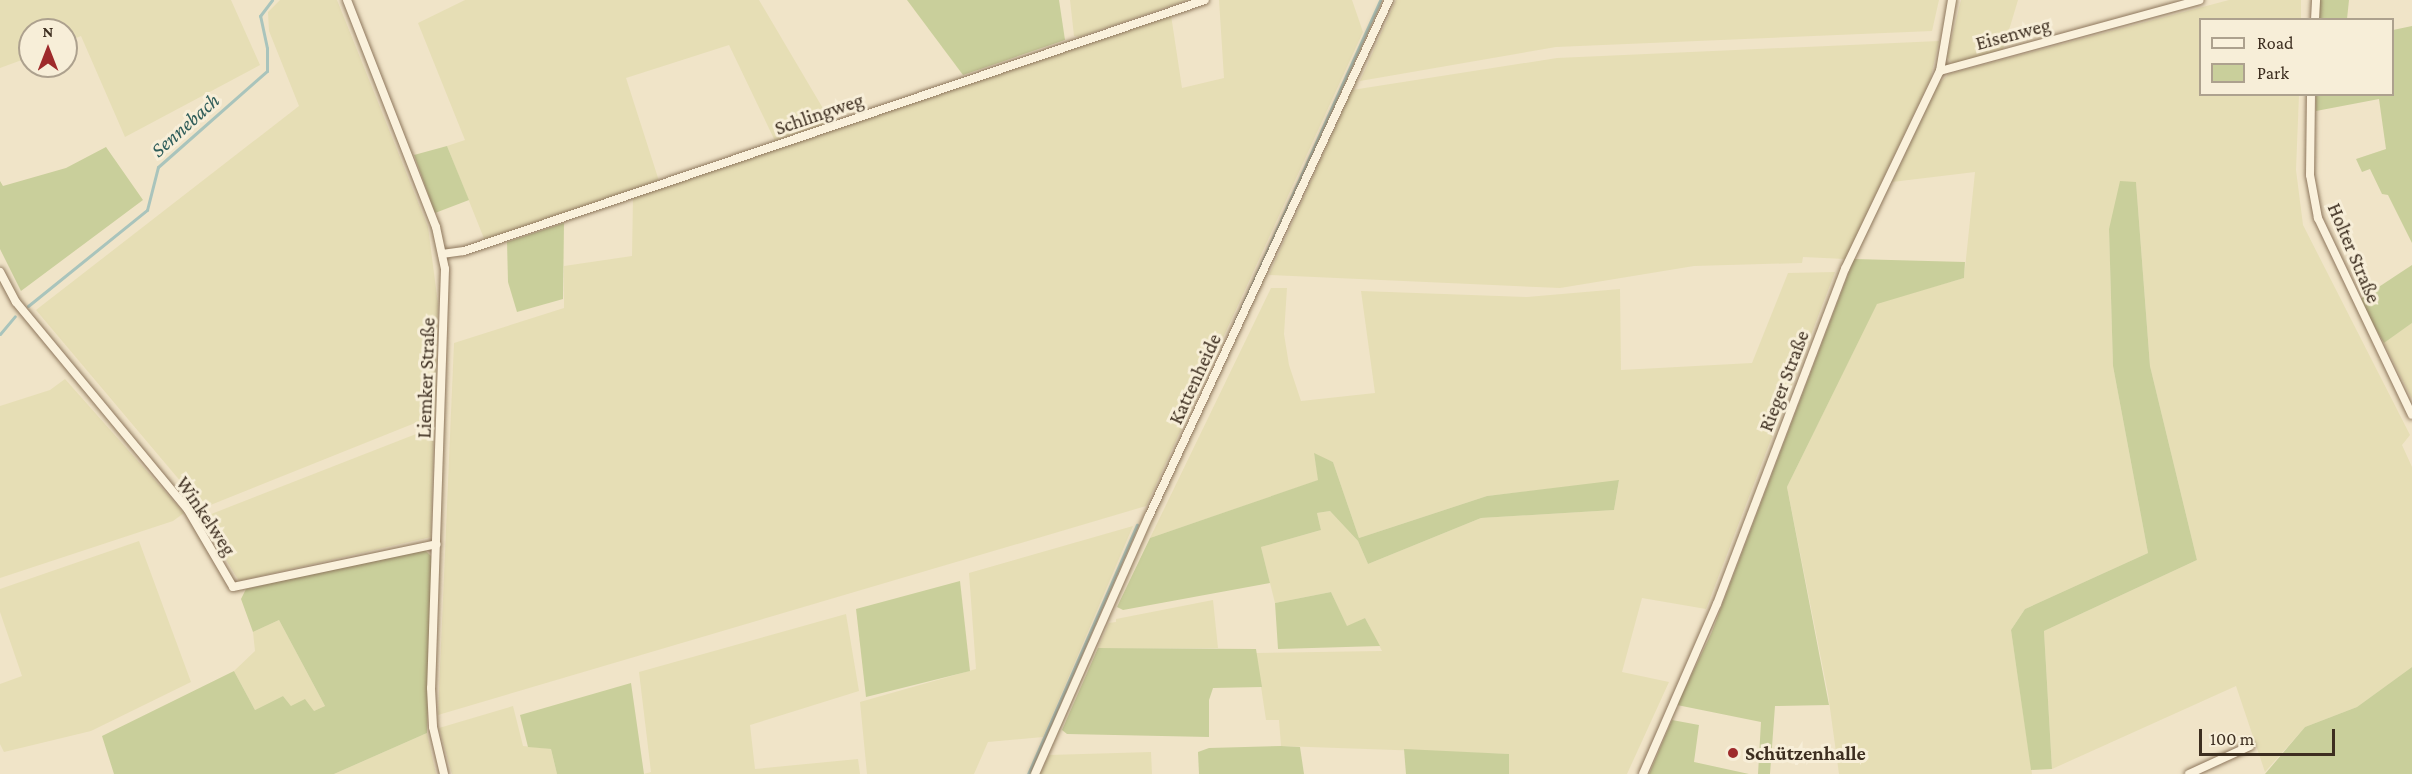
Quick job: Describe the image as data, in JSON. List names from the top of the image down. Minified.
{"streets":{"street":["Eisenweg","Schlingweg","Holter Straße","Liemker Straße","Kattenheide","Rieger Straße","Winkelweg"]},"crossings":[["Eisenweg","Rieger Straße"],["Schlingweg","Liemker Straße"],["Liemker Straße","Winkelweg"]],"water":["Sennebach"],"places":["Schützenhalle"],"legend":["Road","Park"],"scale_bar":"100 m","north":"top"}
